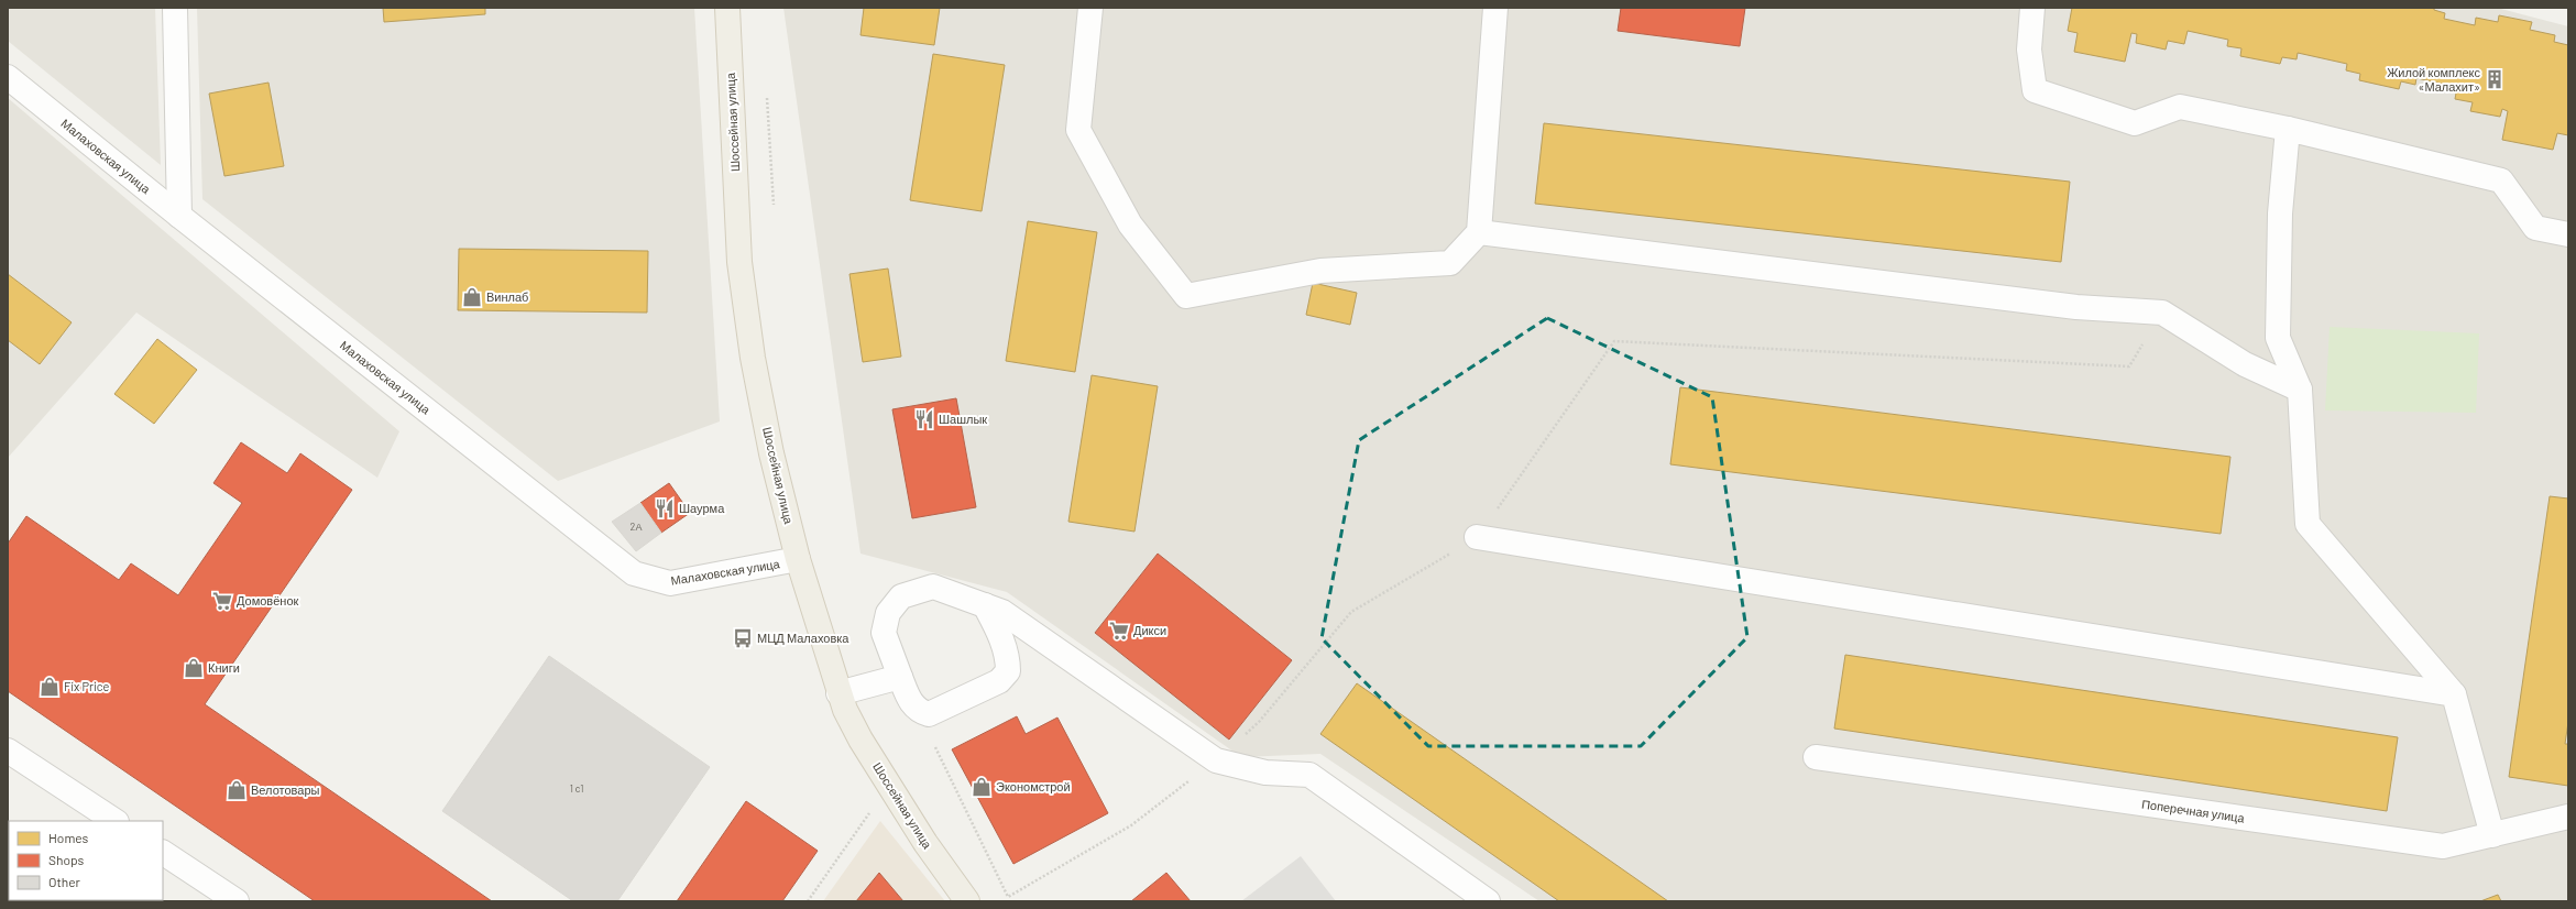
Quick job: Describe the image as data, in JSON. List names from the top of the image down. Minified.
{"streets":{"main road":["Шоссейная улица"],"street":["Малаховская улица","Поперечная улица"]},"crossings":[["Шоссейная улица","Малаховская улица"]],"places":{"building":["Жилой комплекс «Малахит»"],"shop":["Винлаб","Книги","Fix Price","Экономстрой","Велотовары"],"restaurant":["Шашлык","Шаурма"],"supermarket":["Домовёнок","Дикси"],"bus stop":["МЦД Малаховка"]},"house_numbers":["2А","1 с1"],"legend":["Homes","Shops","Other"]}
